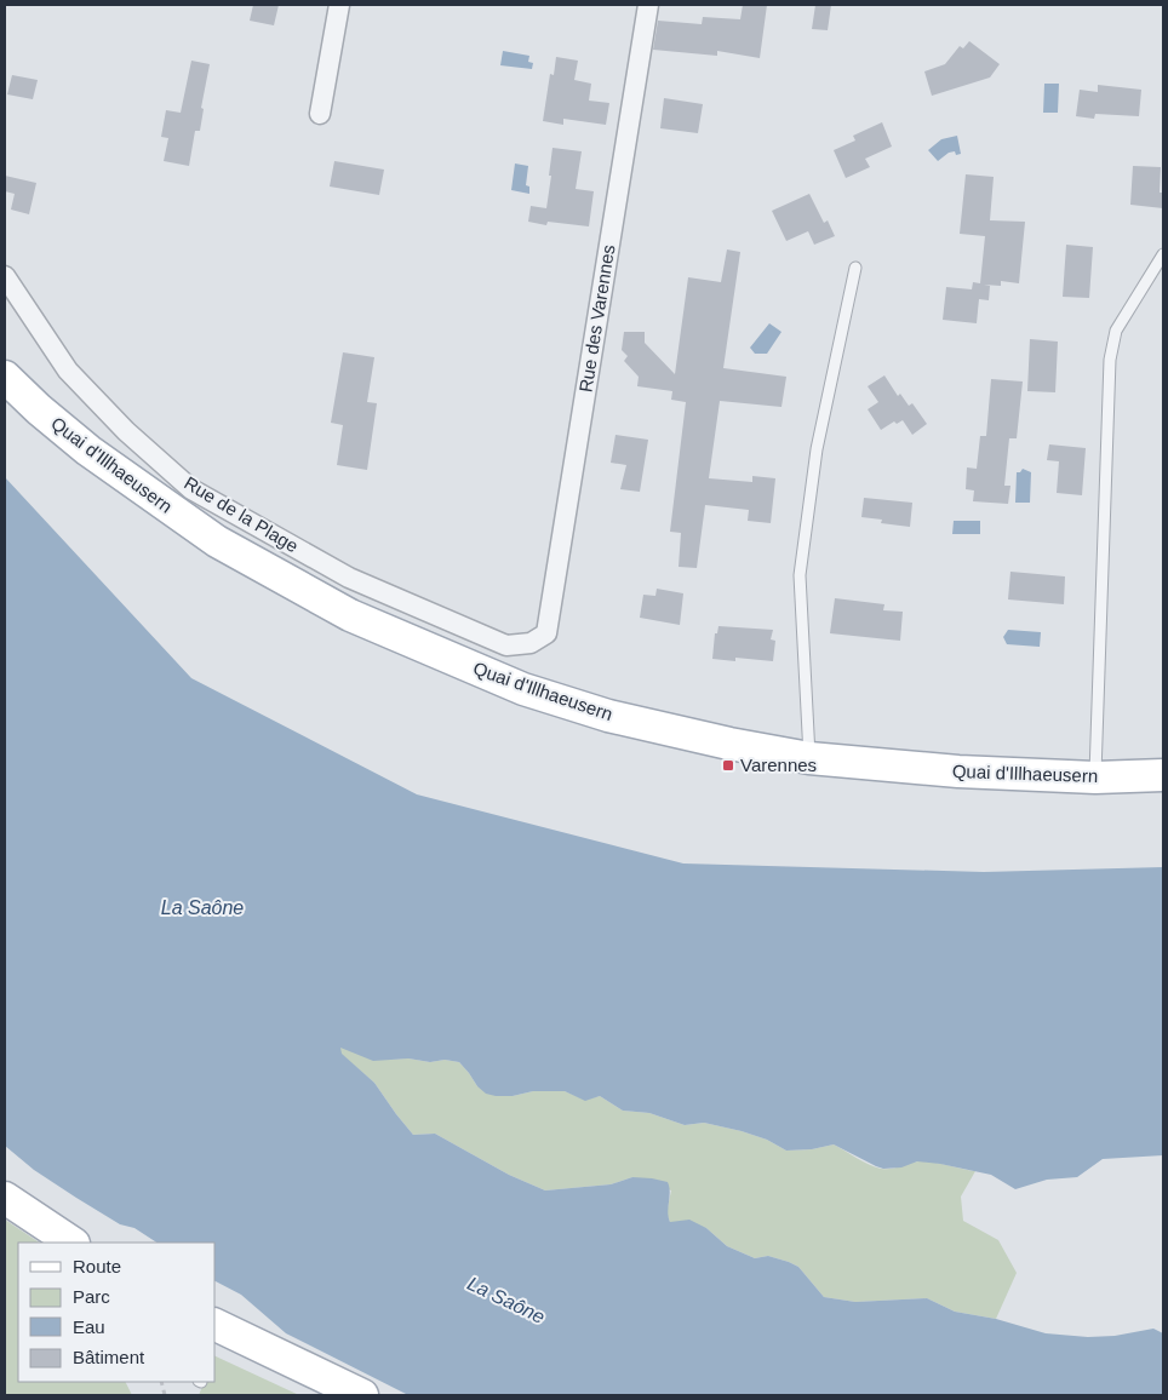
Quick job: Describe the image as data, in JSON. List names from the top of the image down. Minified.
{"streets":{"main road":["Quai d'Illhaeusern"],"street":["Rue des Varennes","Rue de la Plage"]},"crossings":[["Rue des Varennes","Rue de la Plage"]],"water":["La Saône"],"places":{"transit":["Varennes"]},"legend":["Route","Parc","Eau","Bâtiment"]}
